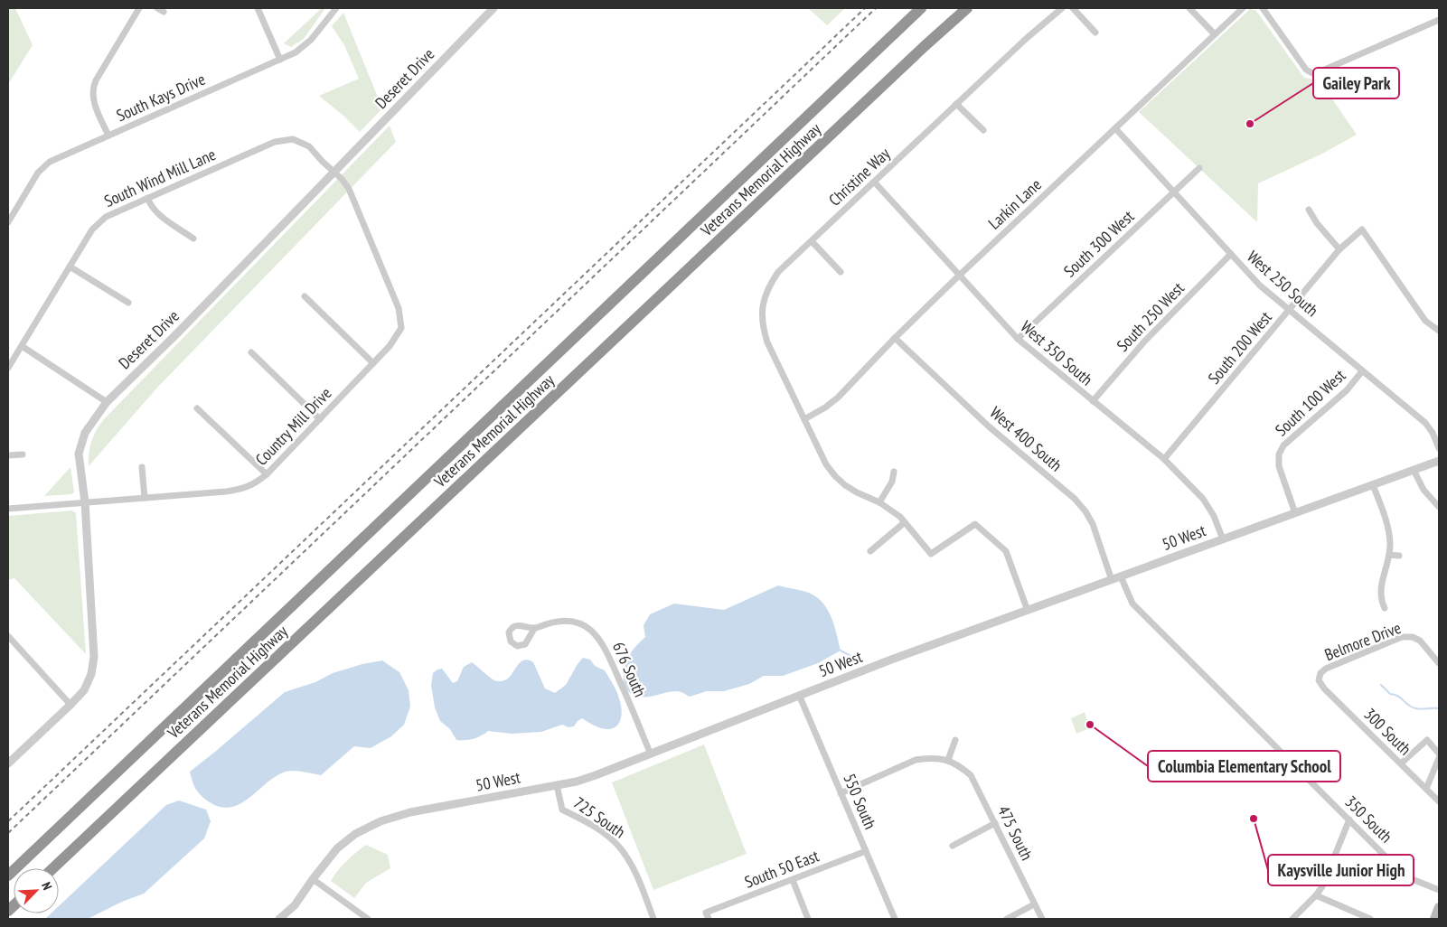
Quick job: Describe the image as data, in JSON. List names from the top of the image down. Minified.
{"streets":{"highway":["Veterans Memorial Highway"],"street":["Deseret Drive","South Kays Drive","Christine Way","South Wind Mill Lane","Larkin Lane","South 300 West","West 250 South","South 250 West","South 200 West","West 350 South","South 100 West","Country Mill Drive","West 400 South","50 West","Belmore Drive","676 South","300 South","550 South","725 South","350 South","475 South","South 50 East"]},"crossings":[["Deseret Drive","South Wind Mill Lane"],["Deseret Drive","Country Mill Drive"],["Christine Way","Larkin Lane"],["Christine Way","West 350 South"],["Christine Way","50 West"],["South Wind Mill Lane","Country Mill Drive"],["Larkin Lane","West 250 South"],["Larkin Lane","West 350 South"],["Larkin Lane","West 400 South"],["South 300 West","West 250 South"],["South 300 West","West 350 South"],["West 250 South","South 250 West"],["West 250 South","South 200 West"],["West 250 South","South 100 West"],["South 250 West","West 350 South"],["South 200 West","West 350 South"],["West 350 South","50 West"],["South 100 West","50 West"],["West 400 South","50 West"],["50 West","676 South"],["50 West","550 South"],["50 West","725 South"],["50 West","350 South"],["Belmore Drive","300 South"],["550 South","South 50 East"]],"places":["Gailey Park","Columbia Elementary School","Kaysville Junior High"],"north":"top right"}
